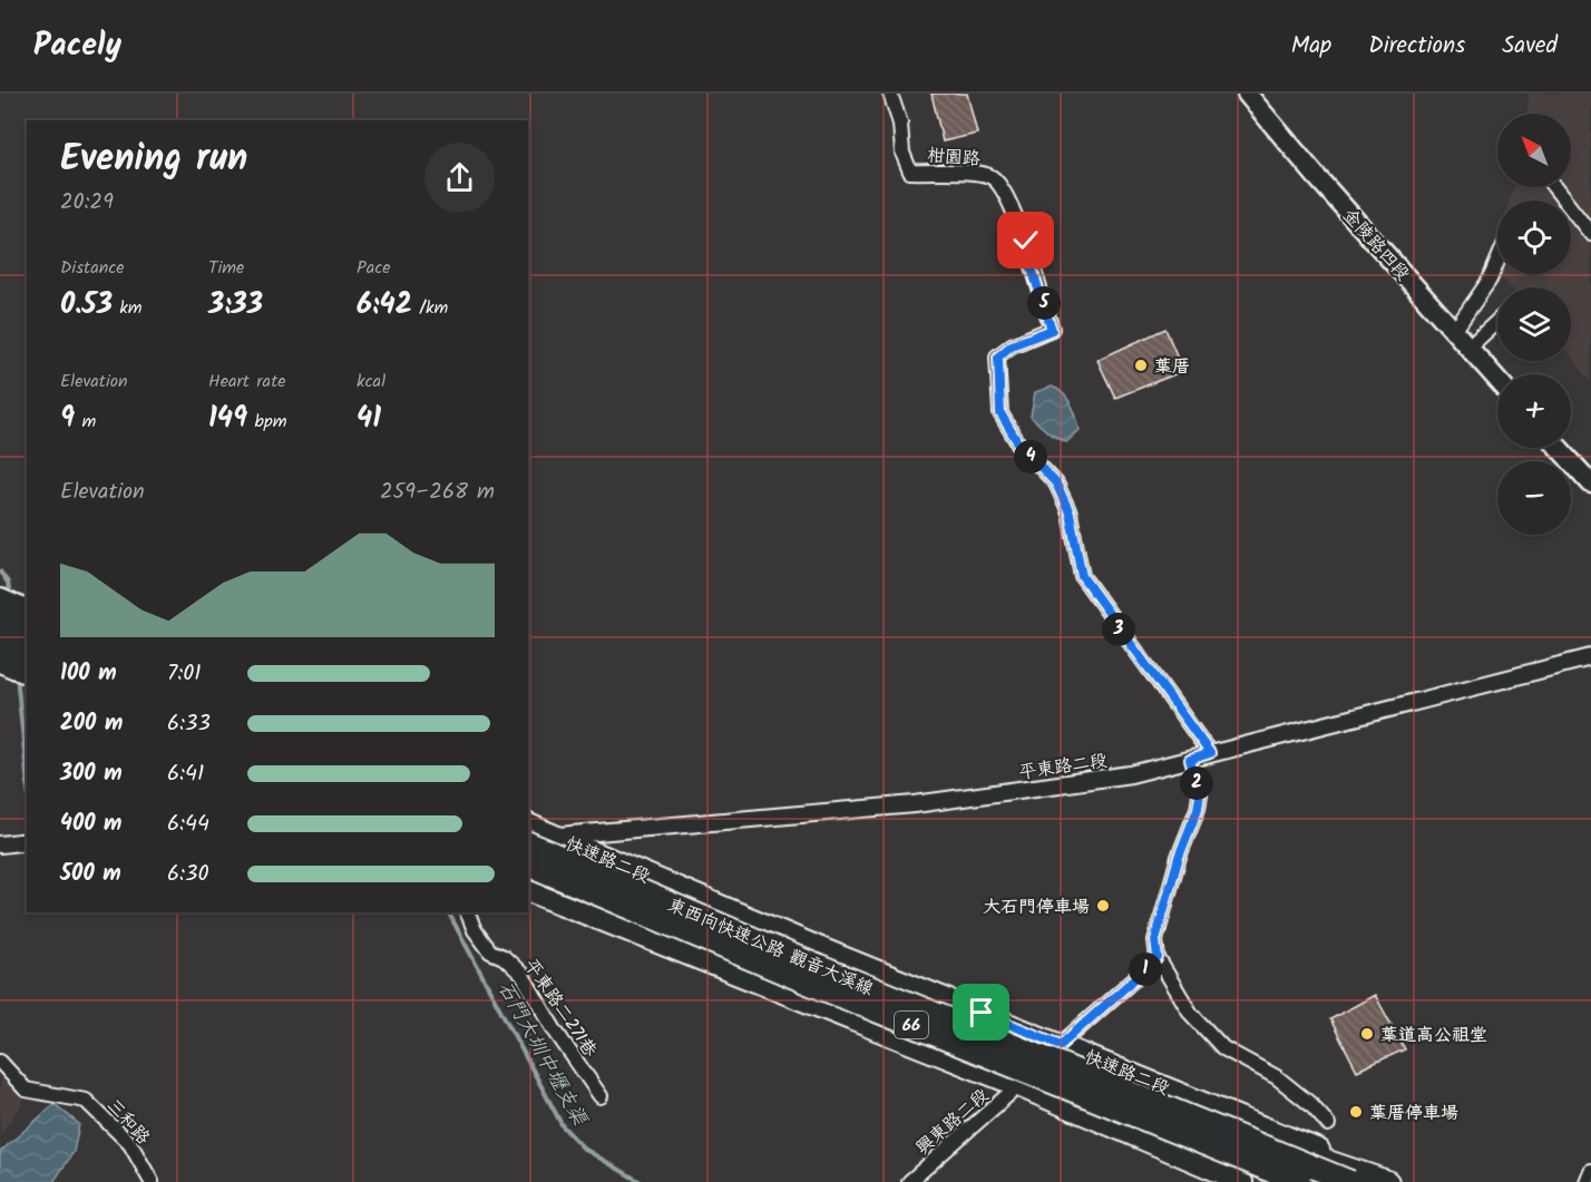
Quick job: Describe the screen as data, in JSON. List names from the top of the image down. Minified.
{"streets":{"highway":["東西向快速公路 觀音大溪線","66"],"main road":["金陵路四段","快速路二段"],"street":["柑園路","平東路二段","平東路二271巷","三和路","興東路二段"]},"crossings":[["柑園路","平東路二段"],["平東路二段","快速路二段"],["快速路二段","興東路二段"],["66","興東路二段"]],"water":["石門大圳中壢支渠"],"places":["葉厝","大石門停車場","葉道高公祖堂","葉厝停車場"],"north":"top left","page":{"header":"Pacely","nav":["Map","Directions","Saved"],"map_buttons":["+","−"],"heading":["Evening run","20:29"],"stats":[["Distance","0.53 km"],["Time","3:33"],["Pace","6:42 /km"],["Elevation","9 m"],["Heart rate","149 bpm"],["kcal","41"]],"pins":["5","4","3","2","1"],"chart":["Elevation","259–268 m"],"list":[{"name":"100 m","note":"7:01"},{"name":"200 m","note":"6:33"},{"name":"300 m","note":"6:41"},{"name":"400 m","note":"6:44"},{"name":"500 m","note":"6:30"}]}}
